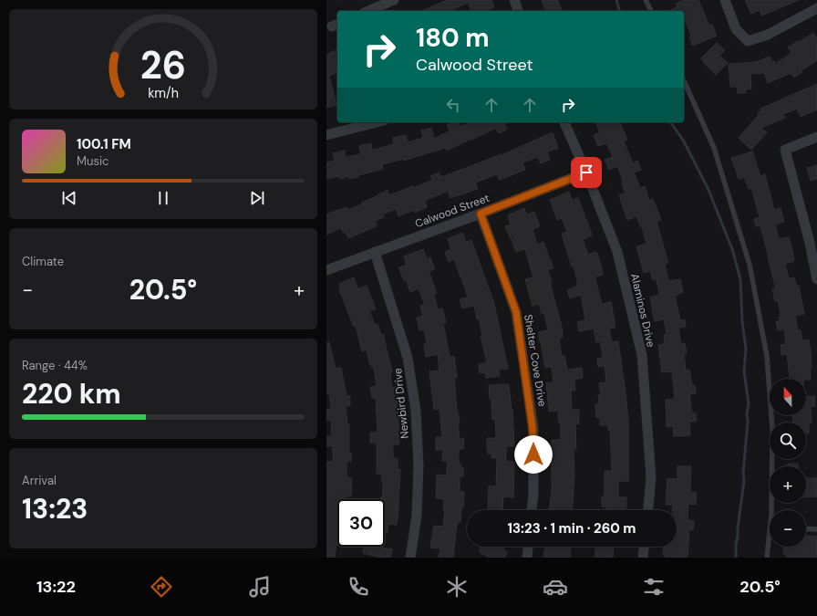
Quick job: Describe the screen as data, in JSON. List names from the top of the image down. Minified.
{"streets":{"street":["Calwood Street","Alaminos Drive","Shelter Cove Drive","Newbird Drive"]},"crossings":[["Calwood Street","Alaminos Drive"],["Calwood Street","Shelter Cove Drive"],["Calwood Street","Newbird Drive"]],"north":"top","page":{"turn":["180 m","Calwood Street"],"song":["100.1 FM","Music"],"tile":["Climate",["Range · 44%","220 km"],["Arrival","13:23"]],"heat":["−","20.5°","+"],"map_buttons":["+","−"],"limit":"30","trip":"13:23 · 1 min · 260 m","tabs":["13:22","20.5°"],"gauge":["26","km/h"]}}
